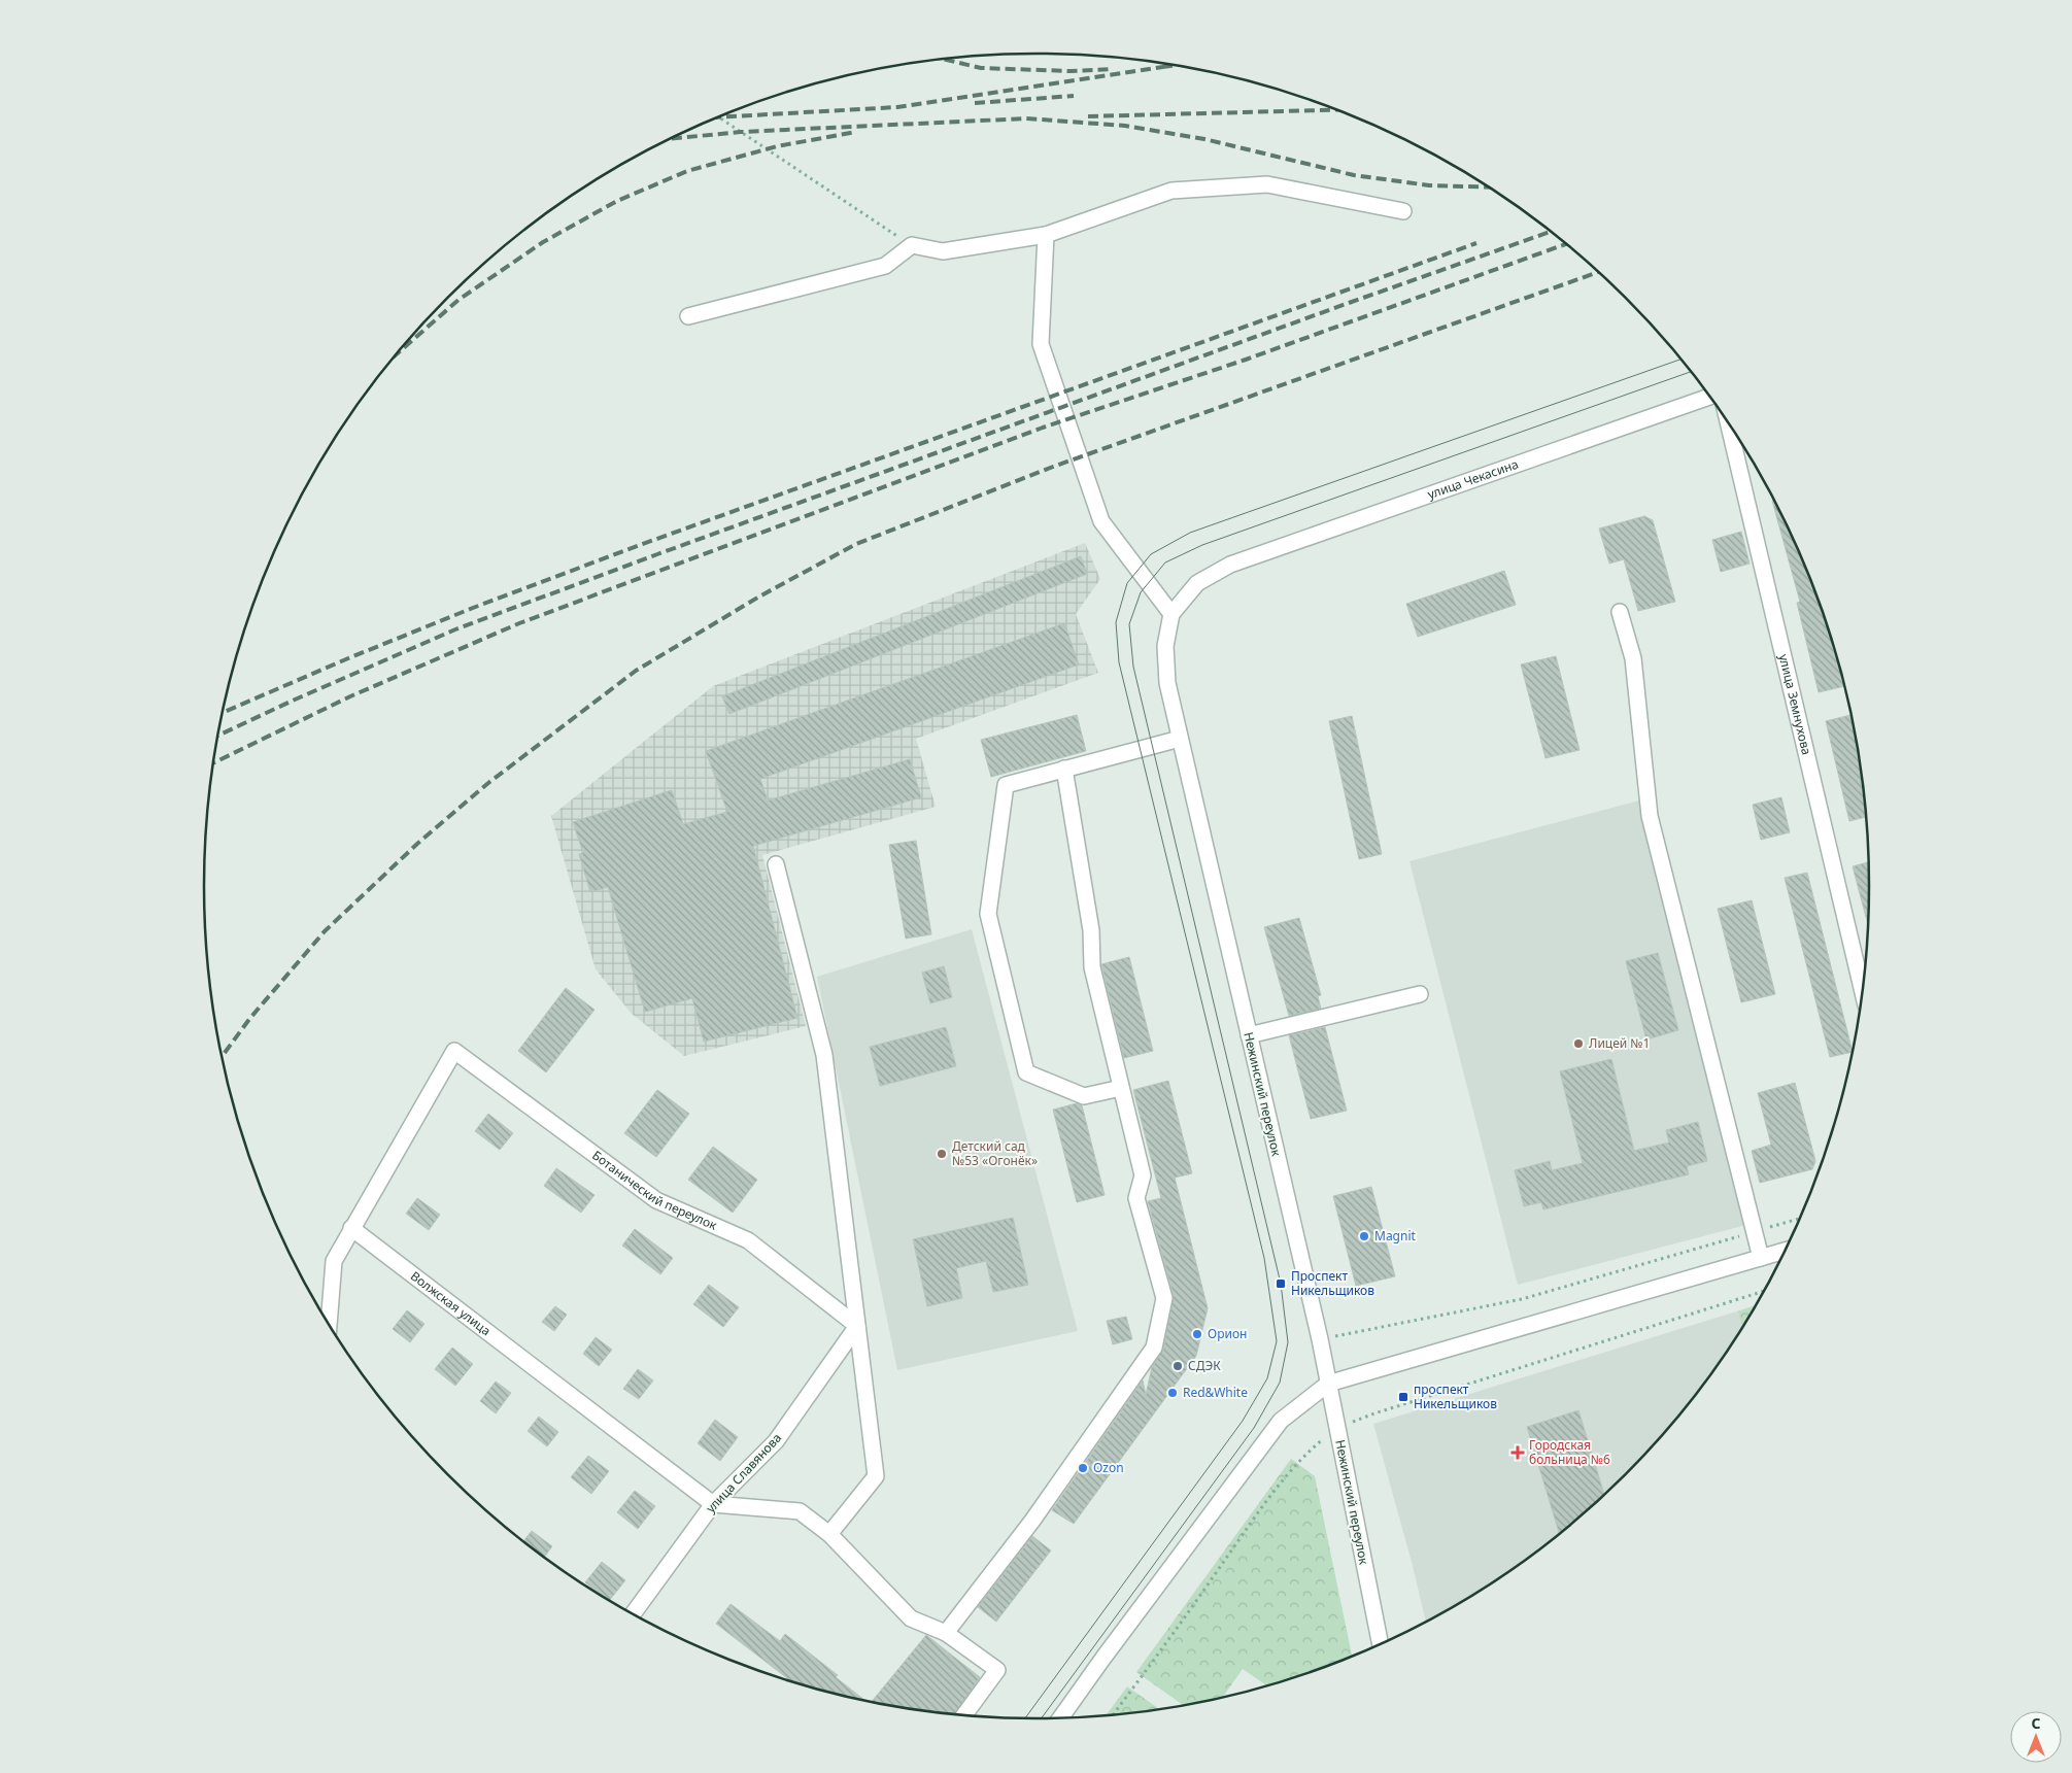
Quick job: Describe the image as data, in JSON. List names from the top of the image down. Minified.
{"streets":{"street":["улица Чекасина","улица Земнухова","Нежинский переулок","Ботанический переулок","Волжская улица","улица Славянова"]},"crossings":[["улица Чекасина","Нежинский переулок"],["Ботанический переулок","Волжская улица"],["Ботанический переулок","улица Славянова"],["Волжская улица","улица Славянова"]],"places":{"other":["Лицей №1","Детский сад №53 «Огонёк»","Magnit","Орион","СДЭК","Red&White","Ozon"],"transit":["Проспект Никельщиков","проспект Никельщиков"],"health":["Городская больница №6"]},"north":"top"}
